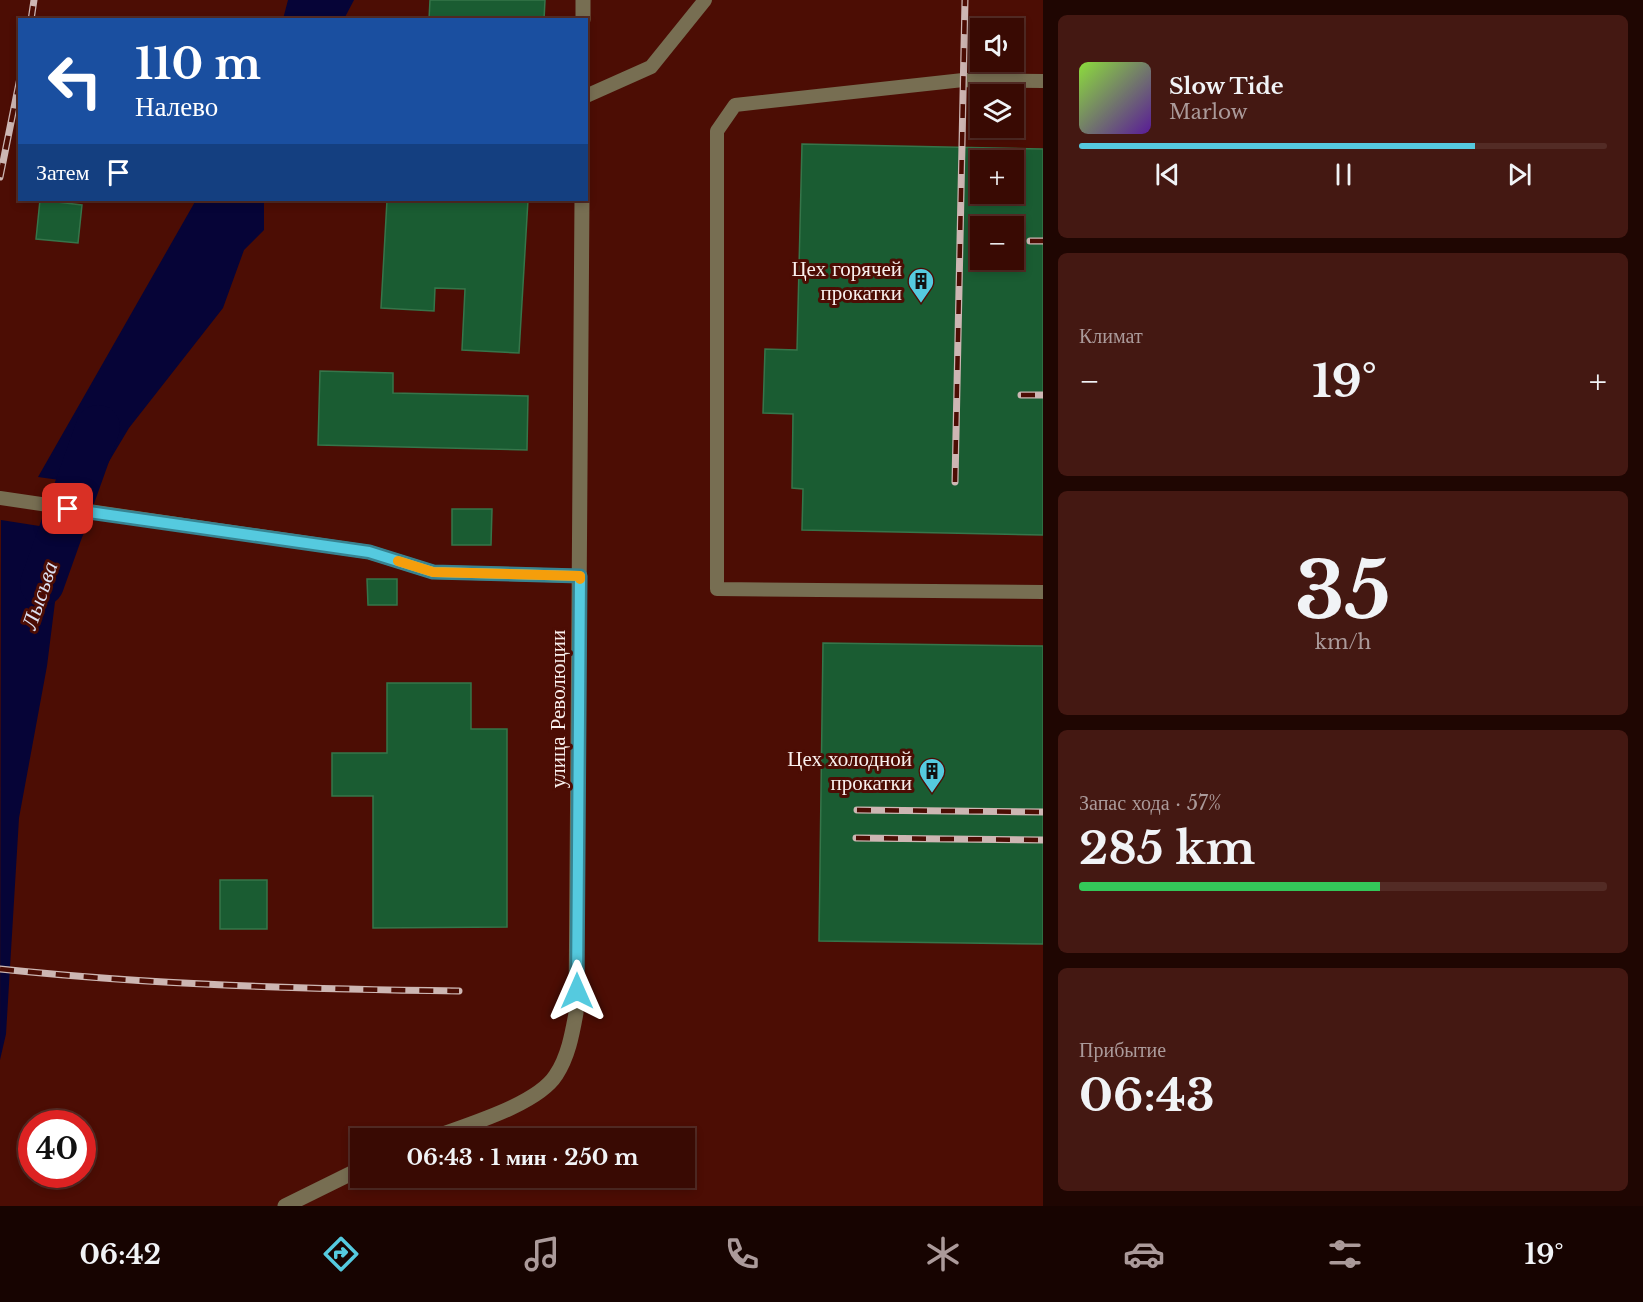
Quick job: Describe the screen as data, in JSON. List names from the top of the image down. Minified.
{"streets":{"street":["улица Революции"]},"water":["Лысьва"],"places":{"building":["Цех горячей прокатки","Цех холодной прокатки"]},"page":{"map_buttons":["+","−"],"turn":["110 m","Налево"],"song":["Slow Tide","Marlow"],"then":"Затем","tile":["Климат",["35","km/h"],["Запас хода · 57%","285 km"],["Прибытие","06:43"]],"heat":["−","19°","+"],"limit":"40","trip":"06:43 · 1 мин · 250 m","tabs":["06:42","19°"]}}
